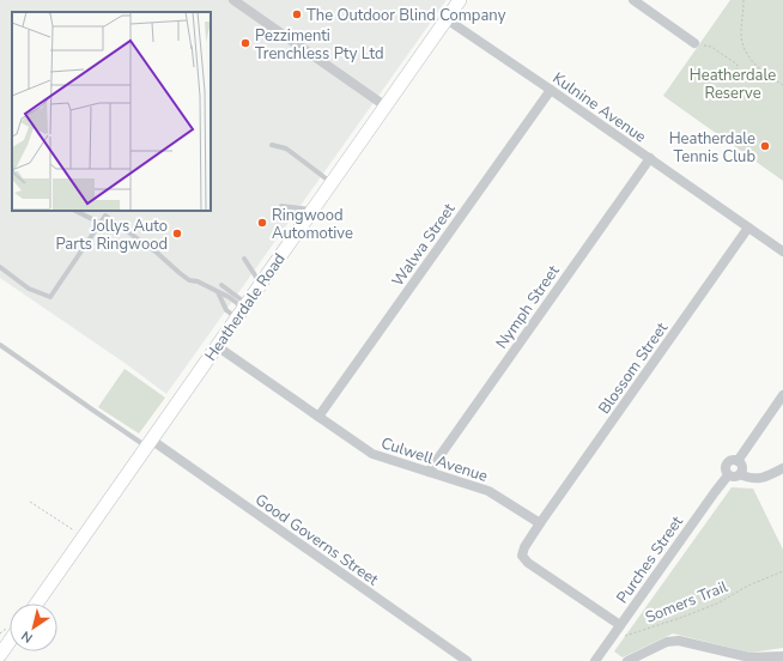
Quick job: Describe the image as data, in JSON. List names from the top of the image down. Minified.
{"streets":{"main road":["Heatherdale Road"],"street":["Kulnine Avenue","Walwa Street","Nymph Street","Blossom Street","Culwell Avenue","Good Governs Street","Purches Street"],"path":["Somers Trail"]},"crossings":[["Kulnine Avenue","Walwa Street"],["Kulnine Avenue","Heatherdale Road"],["Kulnine Avenue","Nymph Street"],["Kulnine Avenue","Blossom Street"],["Walwa Street","Culwell Avenue"],["Heatherdale Road","Culwell Avenue"],["Heatherdale Road","Good Governs Street"],["Nymph Street","Culwell Avenue"],["Blossom Street","Culwell Avenue"]],"parks":["Heatherdale Reserve"],"places":["The Outdoor Blind Company","Pezzimenti Trenchless Pty Ltd","Heatherdale Tennis Club","Ringwood Automotive","Jollys Auto Parts Ringwood"],"north":"bottom left"}
